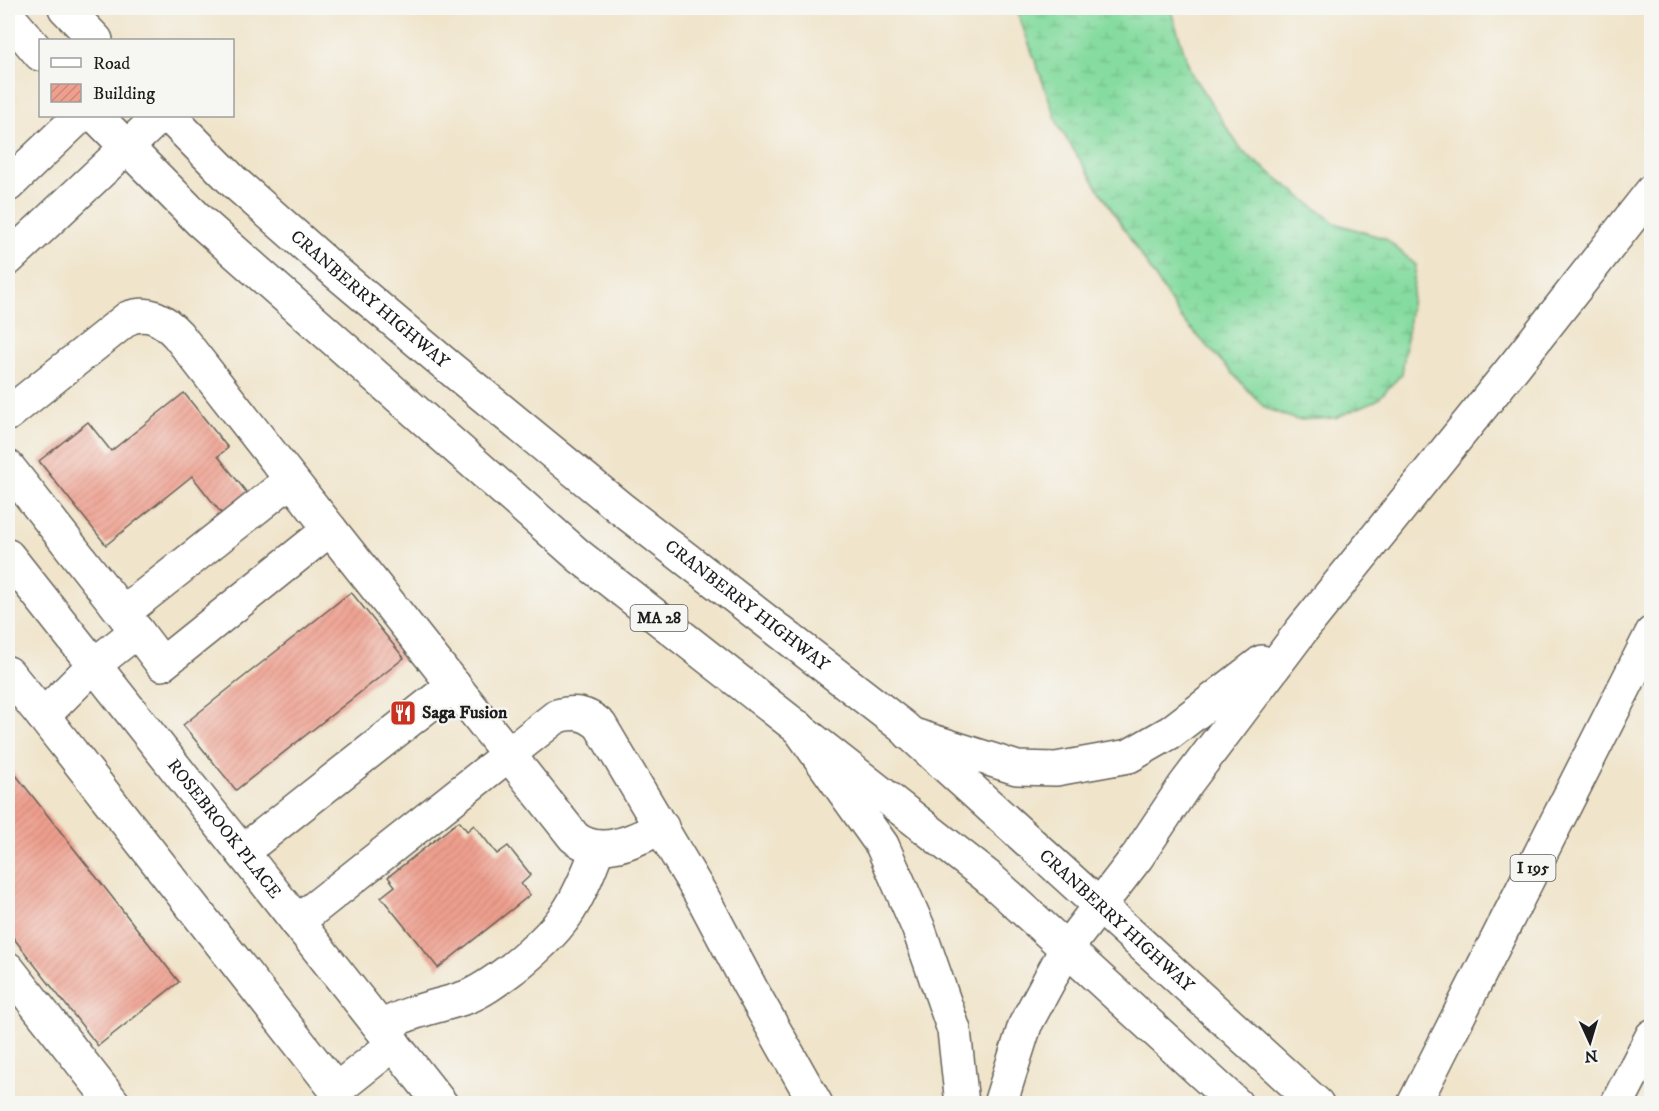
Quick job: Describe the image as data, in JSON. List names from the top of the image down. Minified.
{"streets":{"main road":["CRANBERRY HIGHWAY","MA 28","ROSEBROOK PLACE","I 195"]},"places":{"restaurant":["Saga Fusion"]},"legend":["Road","Building"],"north":"bottom"}
